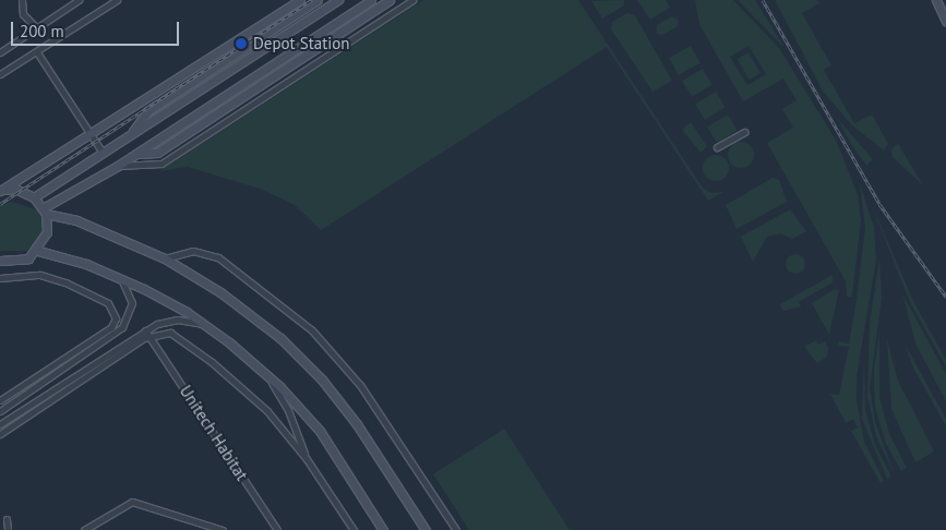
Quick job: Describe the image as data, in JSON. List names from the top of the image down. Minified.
{"streets":{"street":["Unitech Habitat"]},"places":["Depot Station"],"scale_bar":"200 m"}
